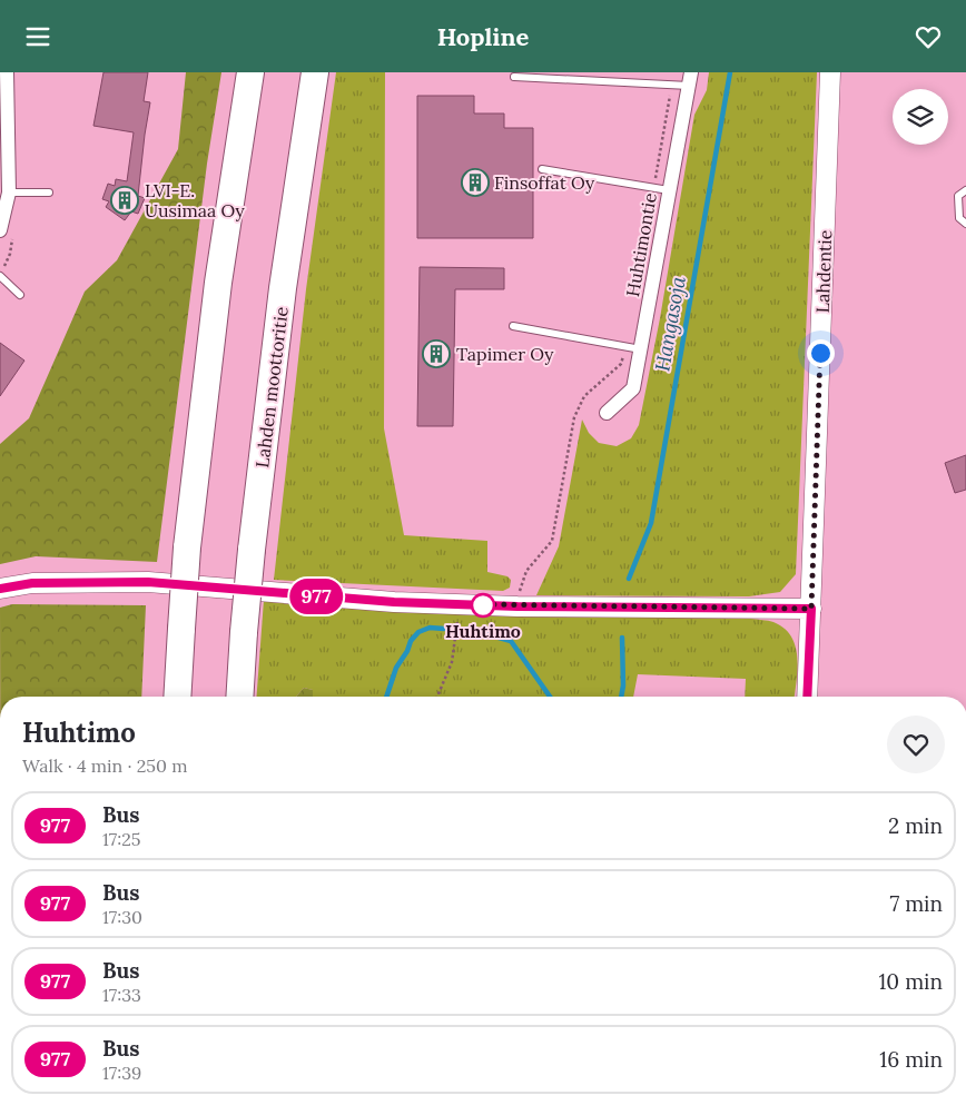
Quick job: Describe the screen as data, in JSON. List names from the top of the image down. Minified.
{"streets":{"highway":["Lahden moottoritie"],"street":["Huhtimontie","Lahdentie"]},"water":["Hangasoja"],"places":{"building":["Finsoffat Oy","LVI-E. Uusimaa Oy","Tapimer Oy"],"other":["Huhtimo"]},"lines":["bus line 977"],"page":{"header":"Hopline","on_map":"977","heading":["Huhtimo","Walk · 4 min · 250 m"],"list":[{"mark":"977","name":"Bus","note":"17:25","value":"2 min"},{"mark":"977","name":"Bus","note":"17:30","value":"7 min"},{"mark":"977","name":"Bus","note":"17:33","value":"10 min"},{"mark":"977","name":"Bus","note":"17:39","value":"16 min"}]}}
